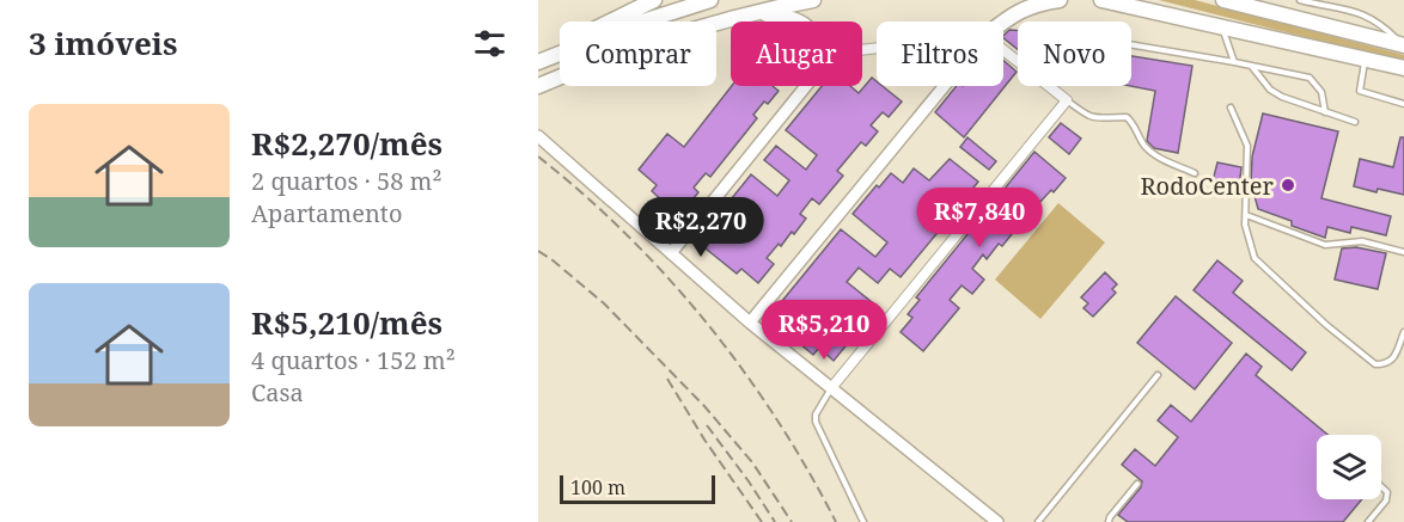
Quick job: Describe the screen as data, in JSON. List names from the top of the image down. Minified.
{"places":["RodoCenter"],"scale_bar":"100 m","page":{"heading":"3 imóveis","chip":["Comprar","Alugar","Filtros","Novo"],"list":[{"name":"R$2,270/mês","note":"2 quartos · 58 m² · Apartamento"},{"name":"R$5,210/mês","note":"4 quartos · 152 m² · Casa"}],"price":["R$7,840","R$2,270","R$5,210"],"scale":"100 m"}}
